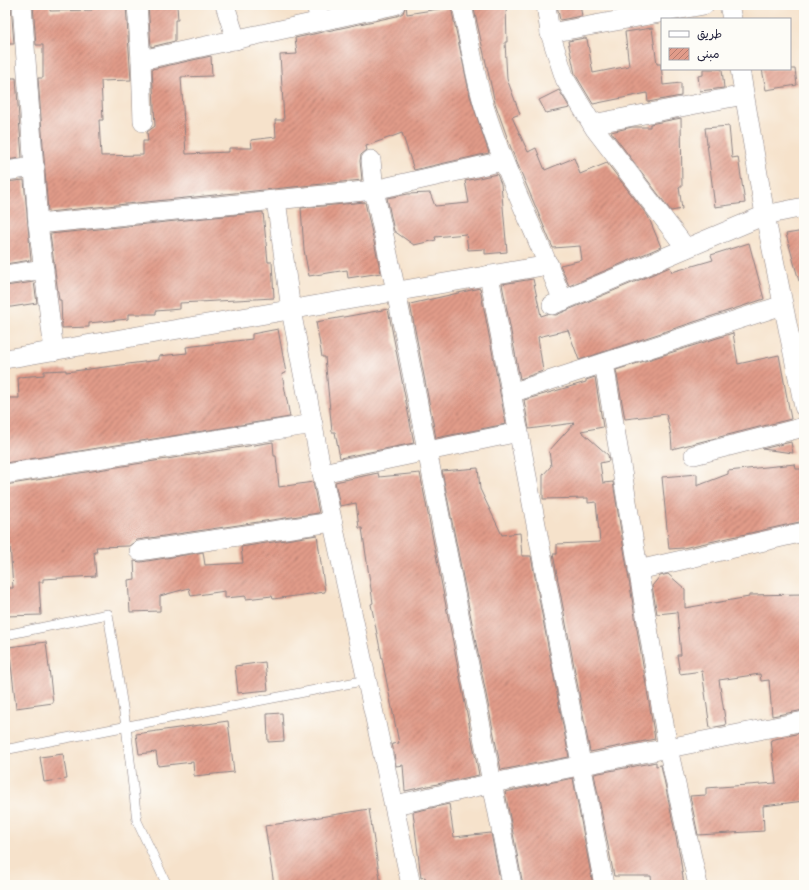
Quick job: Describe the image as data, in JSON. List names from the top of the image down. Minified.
{"legend":["طريق","مبنى"]}
